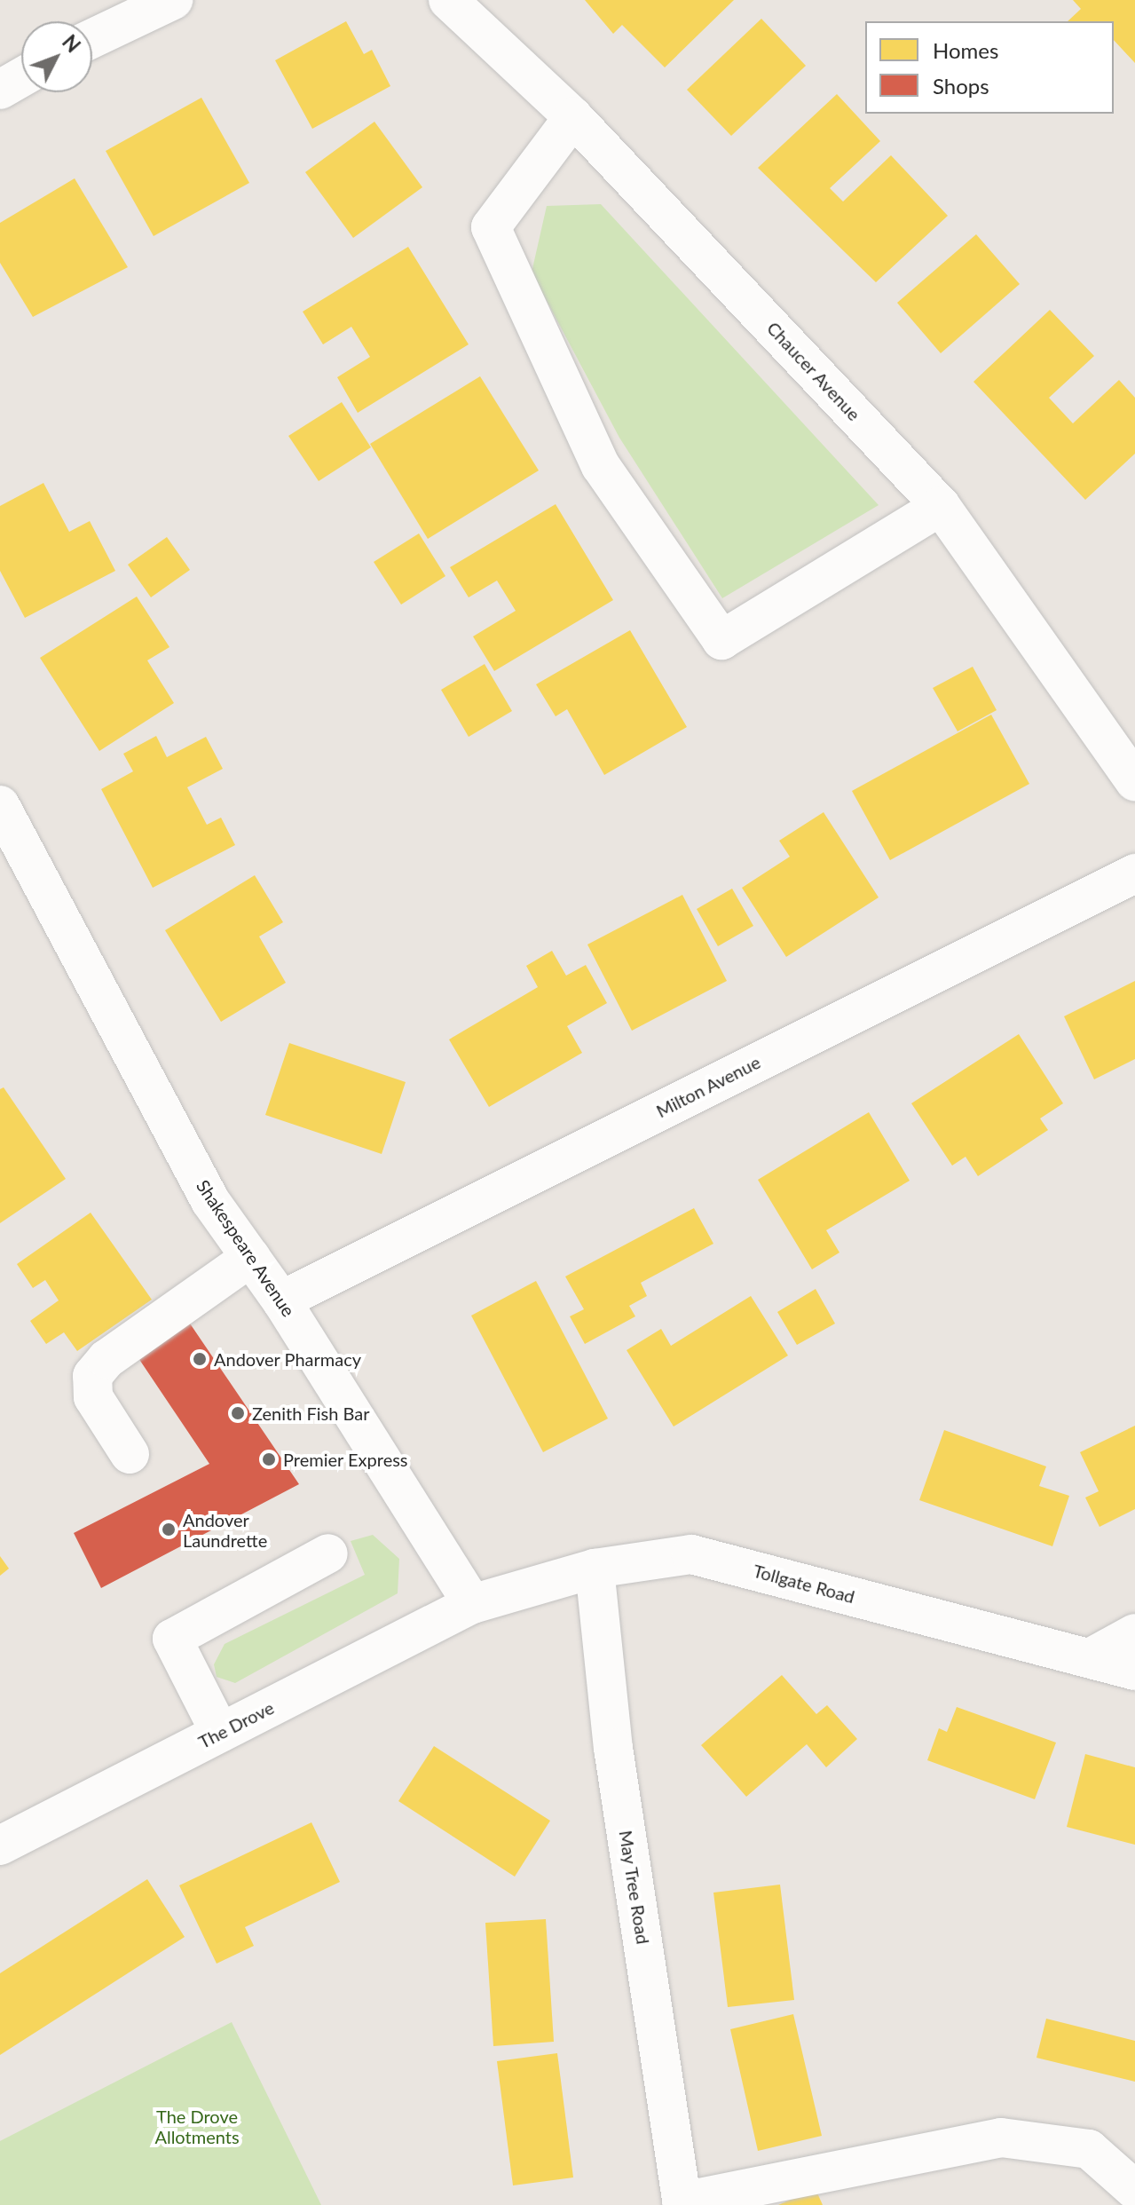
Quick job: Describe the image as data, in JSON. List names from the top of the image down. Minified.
{"streets":{"street":["Chaucer Avenue","Milton Avenue","Shakespeare Avenue","Tollgate Road","The Drove","May Tree Road"]},"crossings":[["Milton Avenue","Shakespeare Avenue"],["Shakespeare Avenue","Tollgate Road"],["Shakespeare Avenue","The Drove"],["Tollgate Road","The Drove"],["Tollgate Road","May Tree Road"]],"parks":["The Drove Allotments"],"places":["Andover Pharmacy","Zenith Fish Bar","Premier Express","Andover Laundrette"],"legend":["Homes","Shops"],"north":"top right"}
